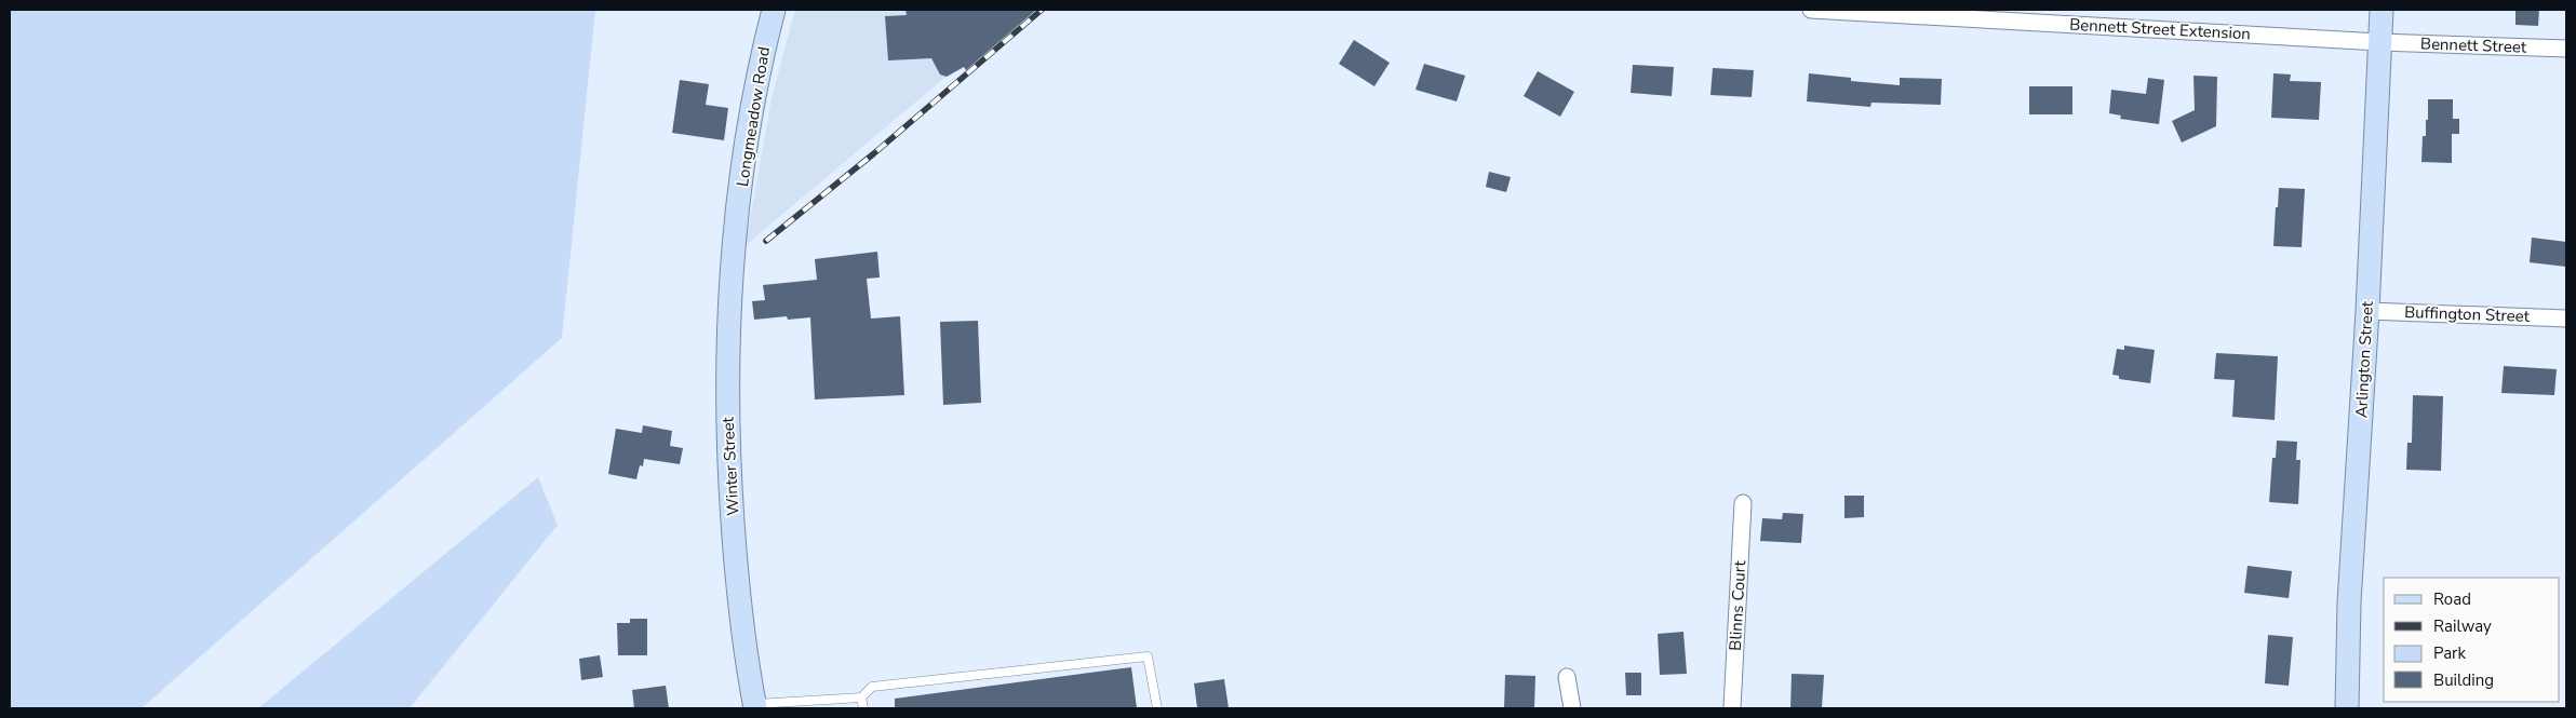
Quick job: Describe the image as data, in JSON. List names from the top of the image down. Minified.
{"streets":{"street":["Bennett Street Extension","Bennett Street","Longmeadow Road","Buffington Street","Arlington Street","Winter Street","Blinns Court"]},"crossings":[["Bennett Street Extension","Bennett Street"],["Bennett Street Extension","Arlington Street"],["Bennett Street","Arlington Street"],["Longmeadow Road","Winter Street"],["Buffington Street","Arlington Street"]],"legend":["Road","Railway","Park","Building"]}
